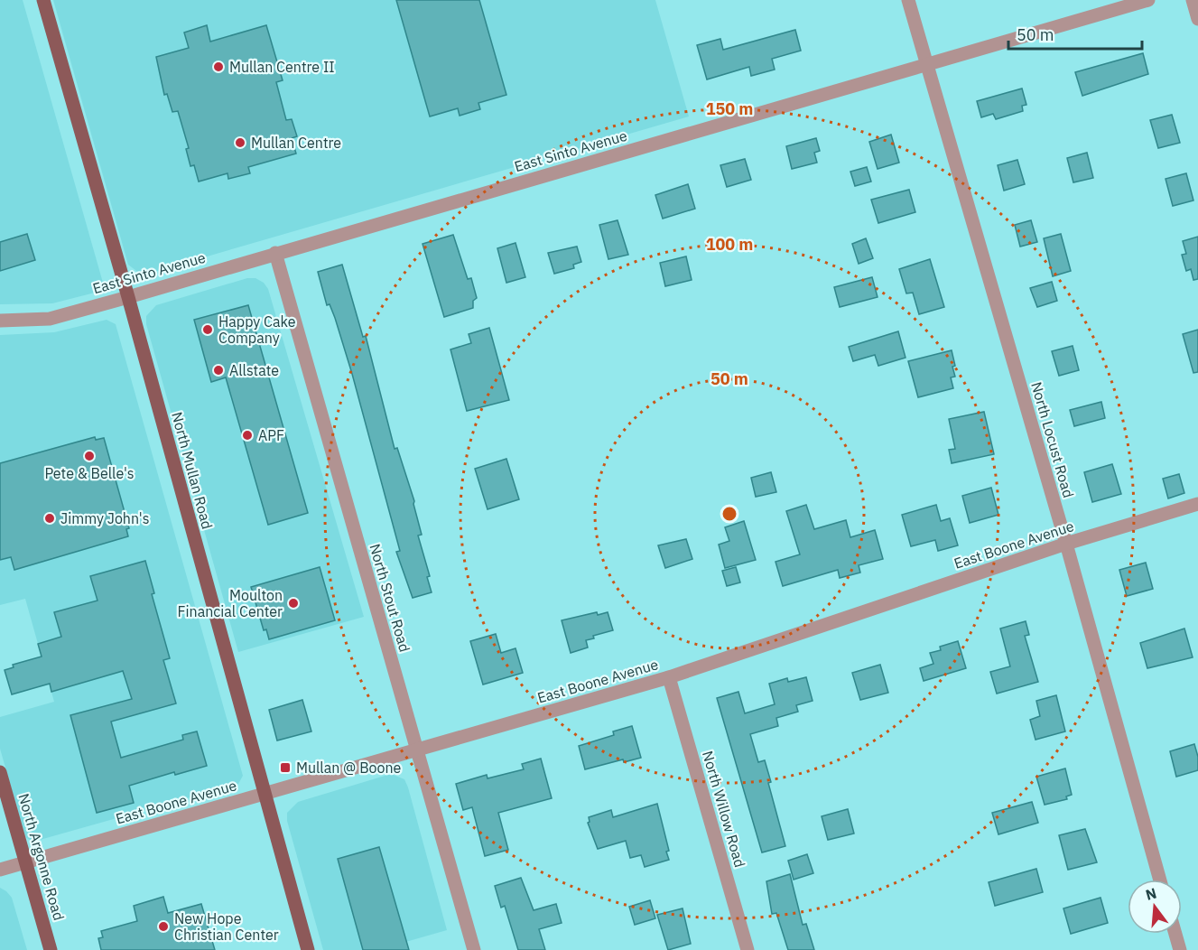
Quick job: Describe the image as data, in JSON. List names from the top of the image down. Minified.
{"streets":{"main road":["North Mullan Road","North Argonne Road"],"street":["East Sinto Avenue","North Locust Road","East Boone Avenue","North Stout Road","North Willow Road"]},"crossings":[["East Sinto Avenue","North Locust Road"],["East Sinto Avenue","North Mullan Road"],["East Sinto Avenue","North Stout Road"],["North Locust Road","East Boone Avenue"],["North Mullan Road","East Boone Avenue"],["East Boone Avenue","North Stout Road"],["East Boone Avenue","North Willow Road"],["East Boone Avenue","North Argonne Road"]],"places":{"other":["Mullan Centre II","Mullan Centre","Happy Cake Company","Allstate","APF","Pete & Belle's","Jimmy John's","Moulton Financial Center","New Hope Christian Center"],"transit":["Mullan @ Boone"]},"scale_bar":"50 m","north":"top","rings":["150 m","100 m","50 m"]}
